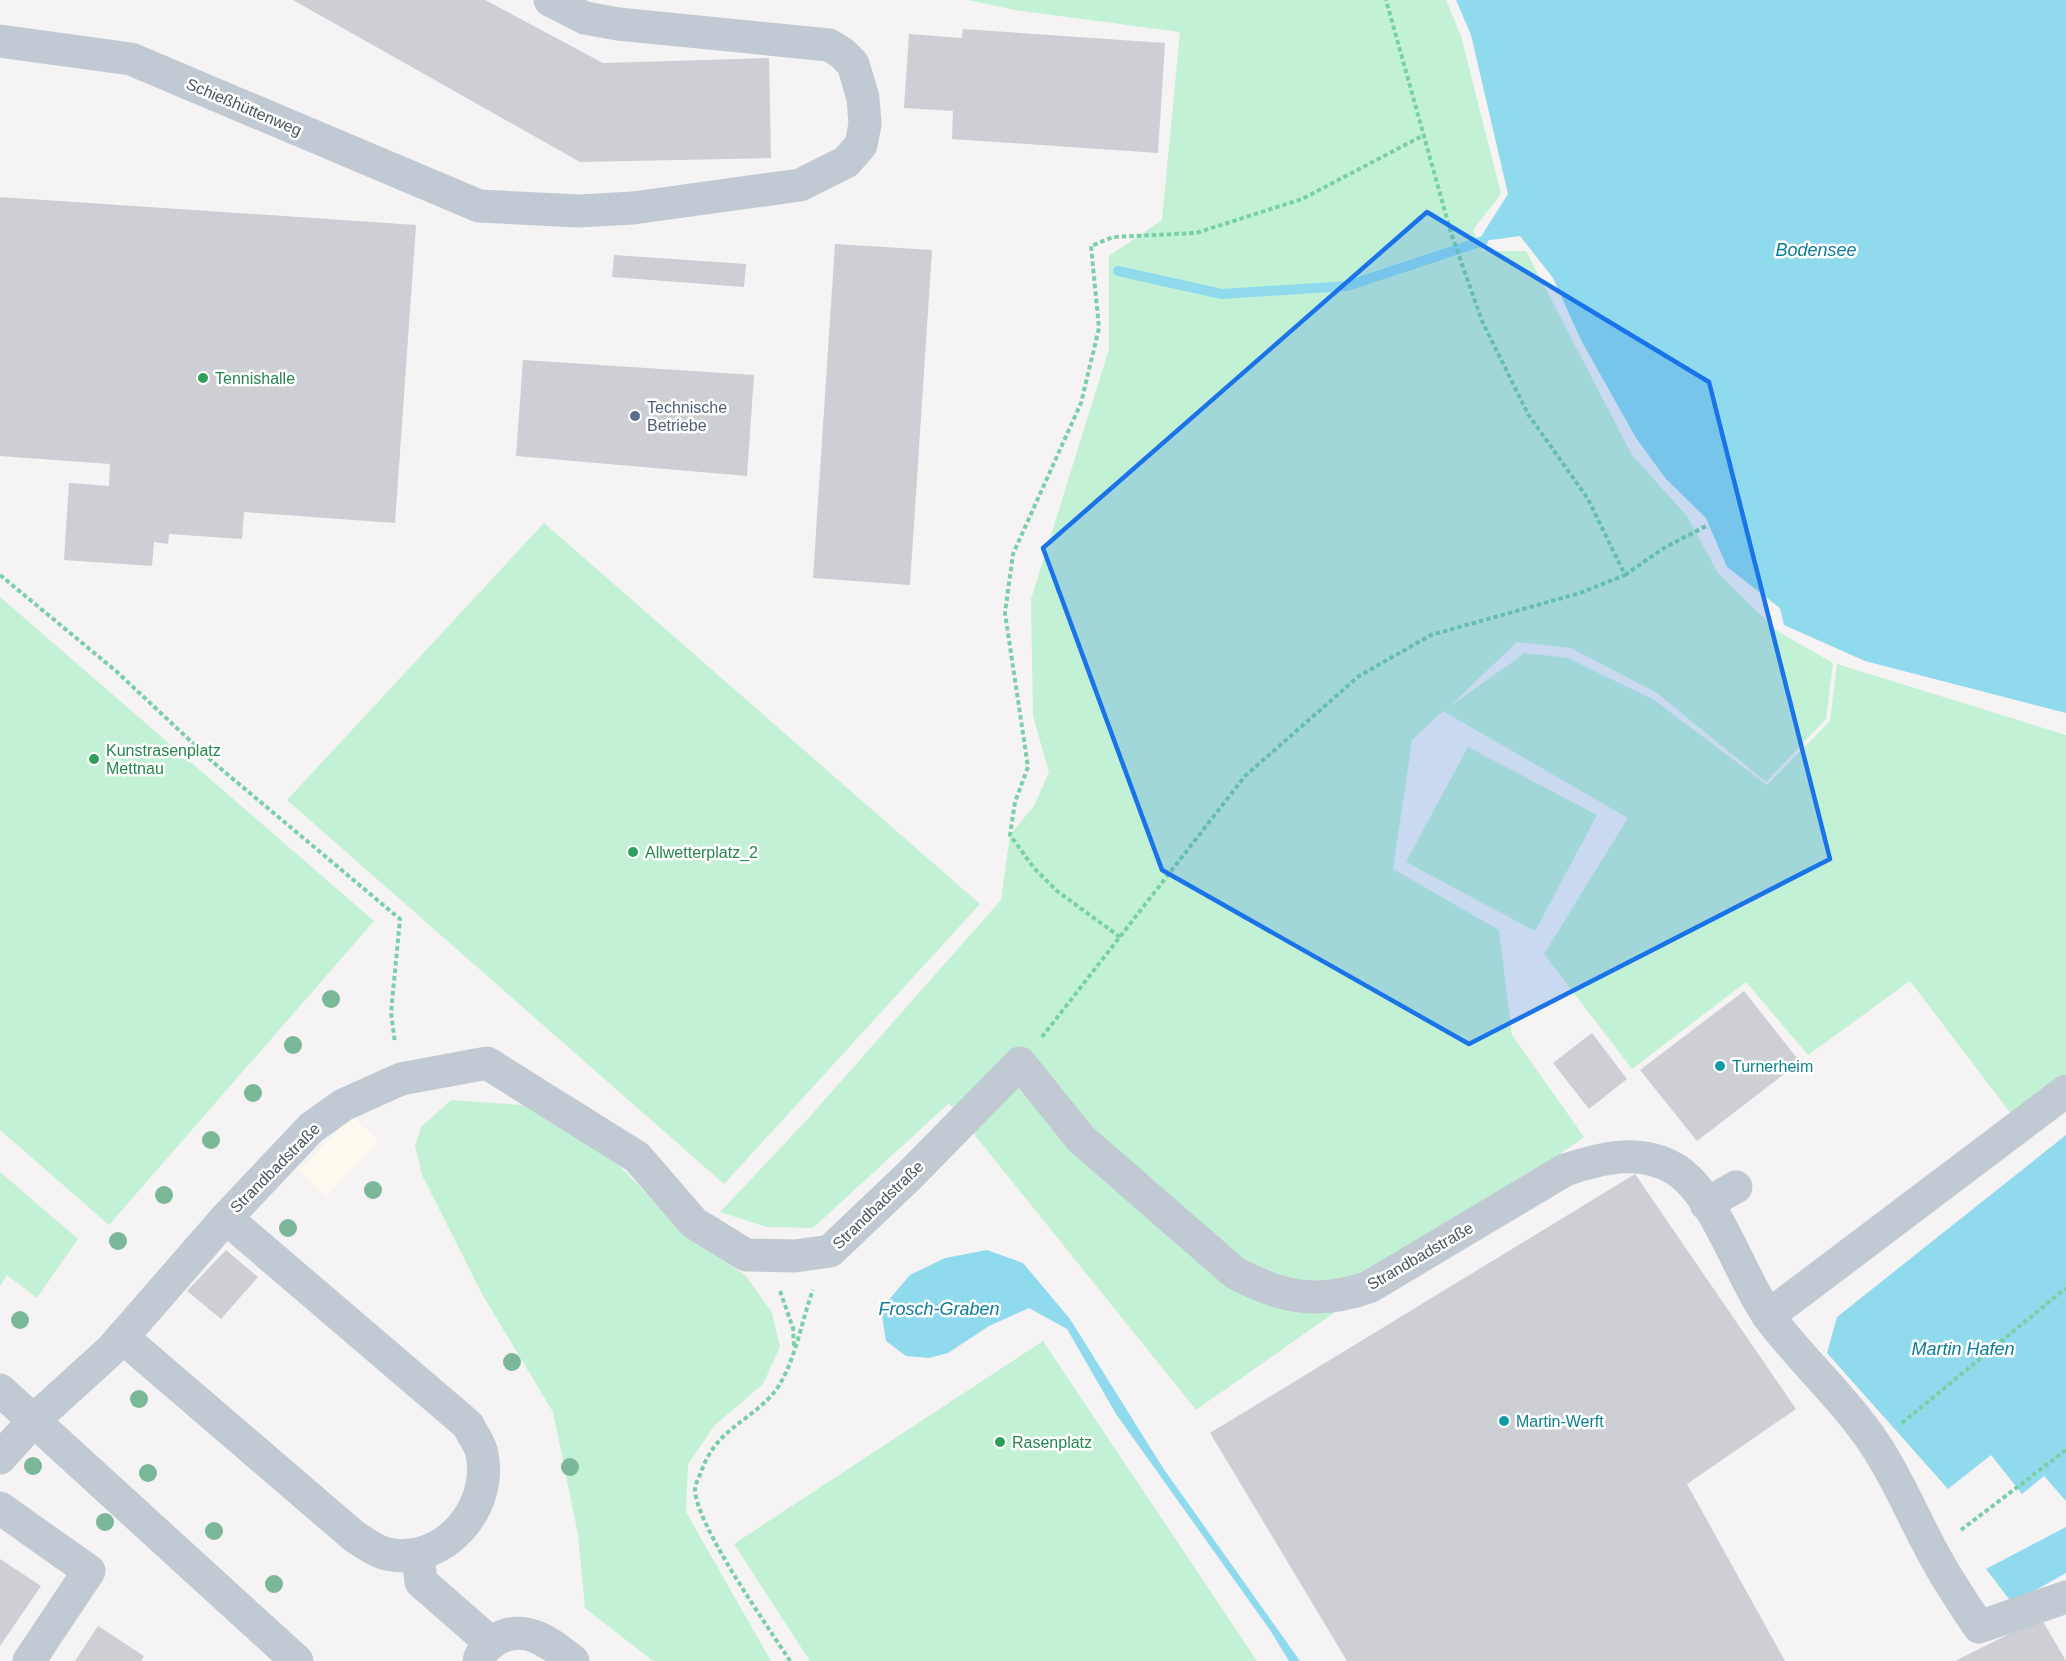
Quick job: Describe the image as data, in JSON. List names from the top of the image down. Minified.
{"streets":{"street":["Schießhüttenweg","Strandbadstraße"]},"water":["Bodensee","Frosch-Graben","Martin Hafen"],"places":["Tennishalle","Technische Betriebe","Kunstrasenplatz Mettnau","Allwetterplatz_2","Turnerheim","Martin-Werft","Rasenplatz"]}
